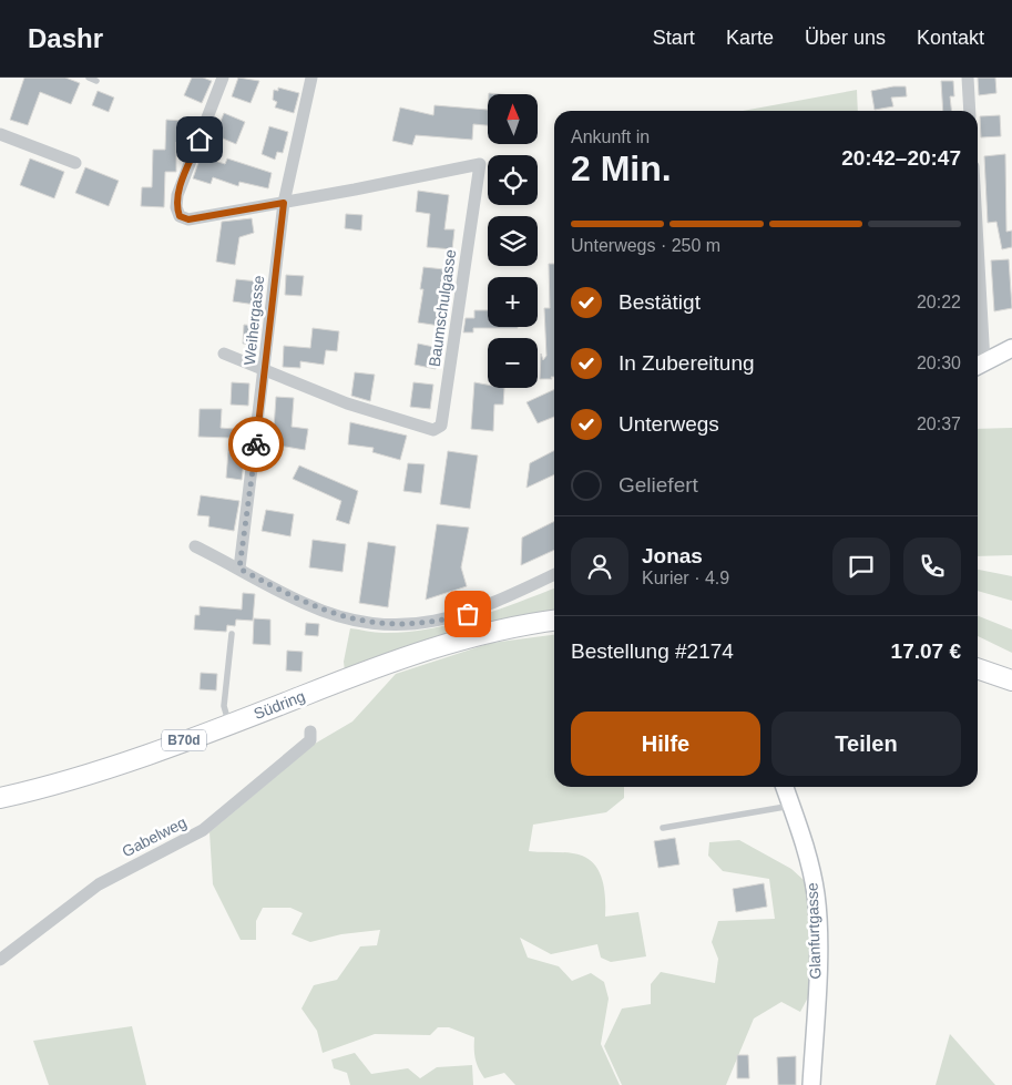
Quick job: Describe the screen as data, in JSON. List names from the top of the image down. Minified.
{"streets":{"main road":["Südring","B70d"],"street":["Baumschulgasse","Weihergasse","Gabelweg","Glanfurtgasse"]},"crossings":[["Baumschulgasse","Weihergasse"]],"north":"top","page":{"header":"Dashr","nav":["Start","Karte","Über uns","Kontakt"],"map_buttons":["+","−"],"heading":["2 Min.","Ankunft in","20:42–20:47"],"panel":["Jonas","Kurier · 4.9","Bestellung #2174","17.07 €"],"bar":"Unterwegs · 250 m","list":[["Bestätigt","20:22"],["In Zubereitung","20:30"],["Unterwegs","20:37"],"Geliefert"],"buttons":["Hilfe","Teilen"]}}
